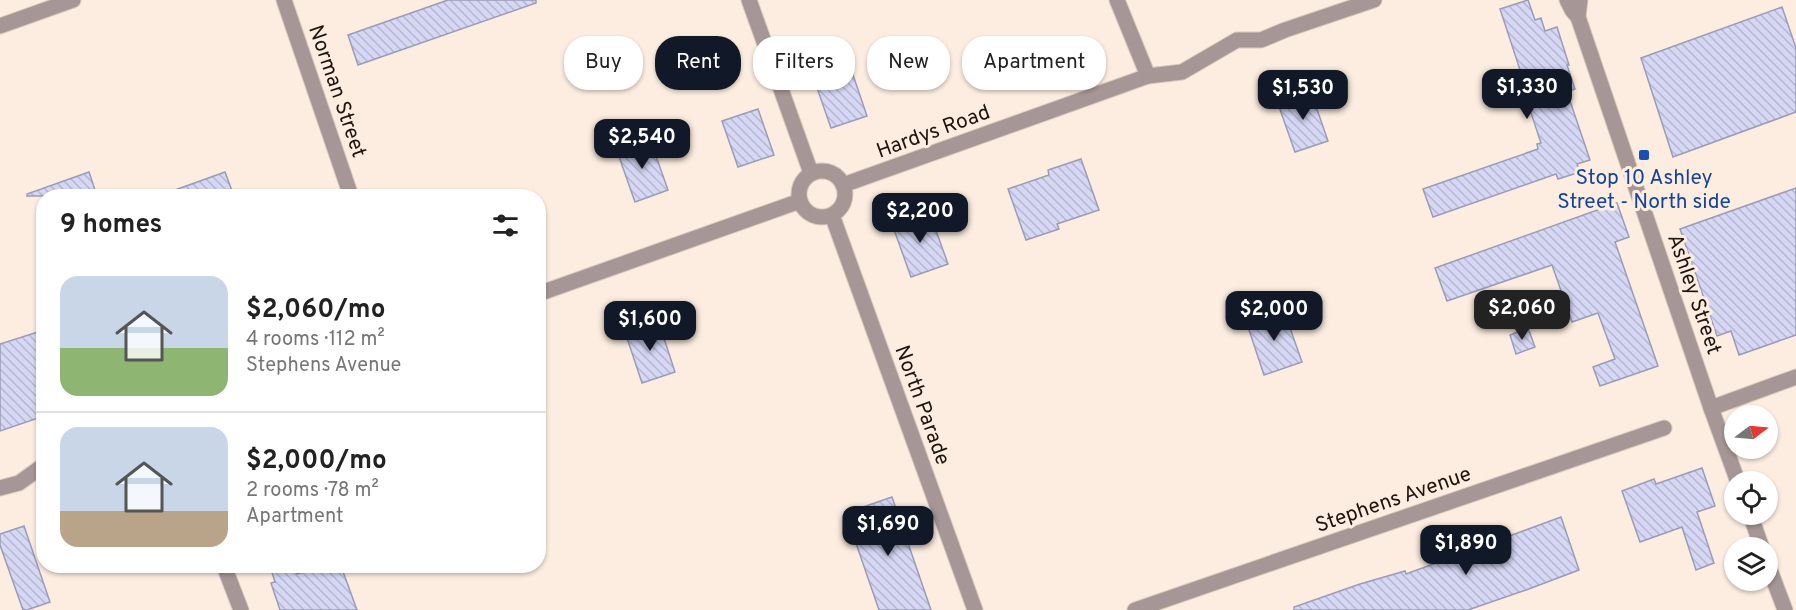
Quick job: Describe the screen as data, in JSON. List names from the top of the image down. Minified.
{"streets":{"street":["Norman Street","Hardys Road","Ashley Street","North Parade","Stephens Avenue"]},"crossings":[["Hardys Road","North Parade"]],"places":{"transit":["Stop 10 Ashley Street - North side"]},"north":"right","page":{"chip":["Buy","Rent","Filters","New","Apartment"],"price":["$1,330","$1,530","$2,540","$2,200","$2,060","$2,000","$1,600","$1,690","$1,890"],"heading":"9 homes","list":[{"name":"$2,060/mo","note":"4 rooms · 112 m² · Stephens Avenue"},{"name":"$2,000/mo","note":"2 rooms · 78 m² · Apartment"}]}}
